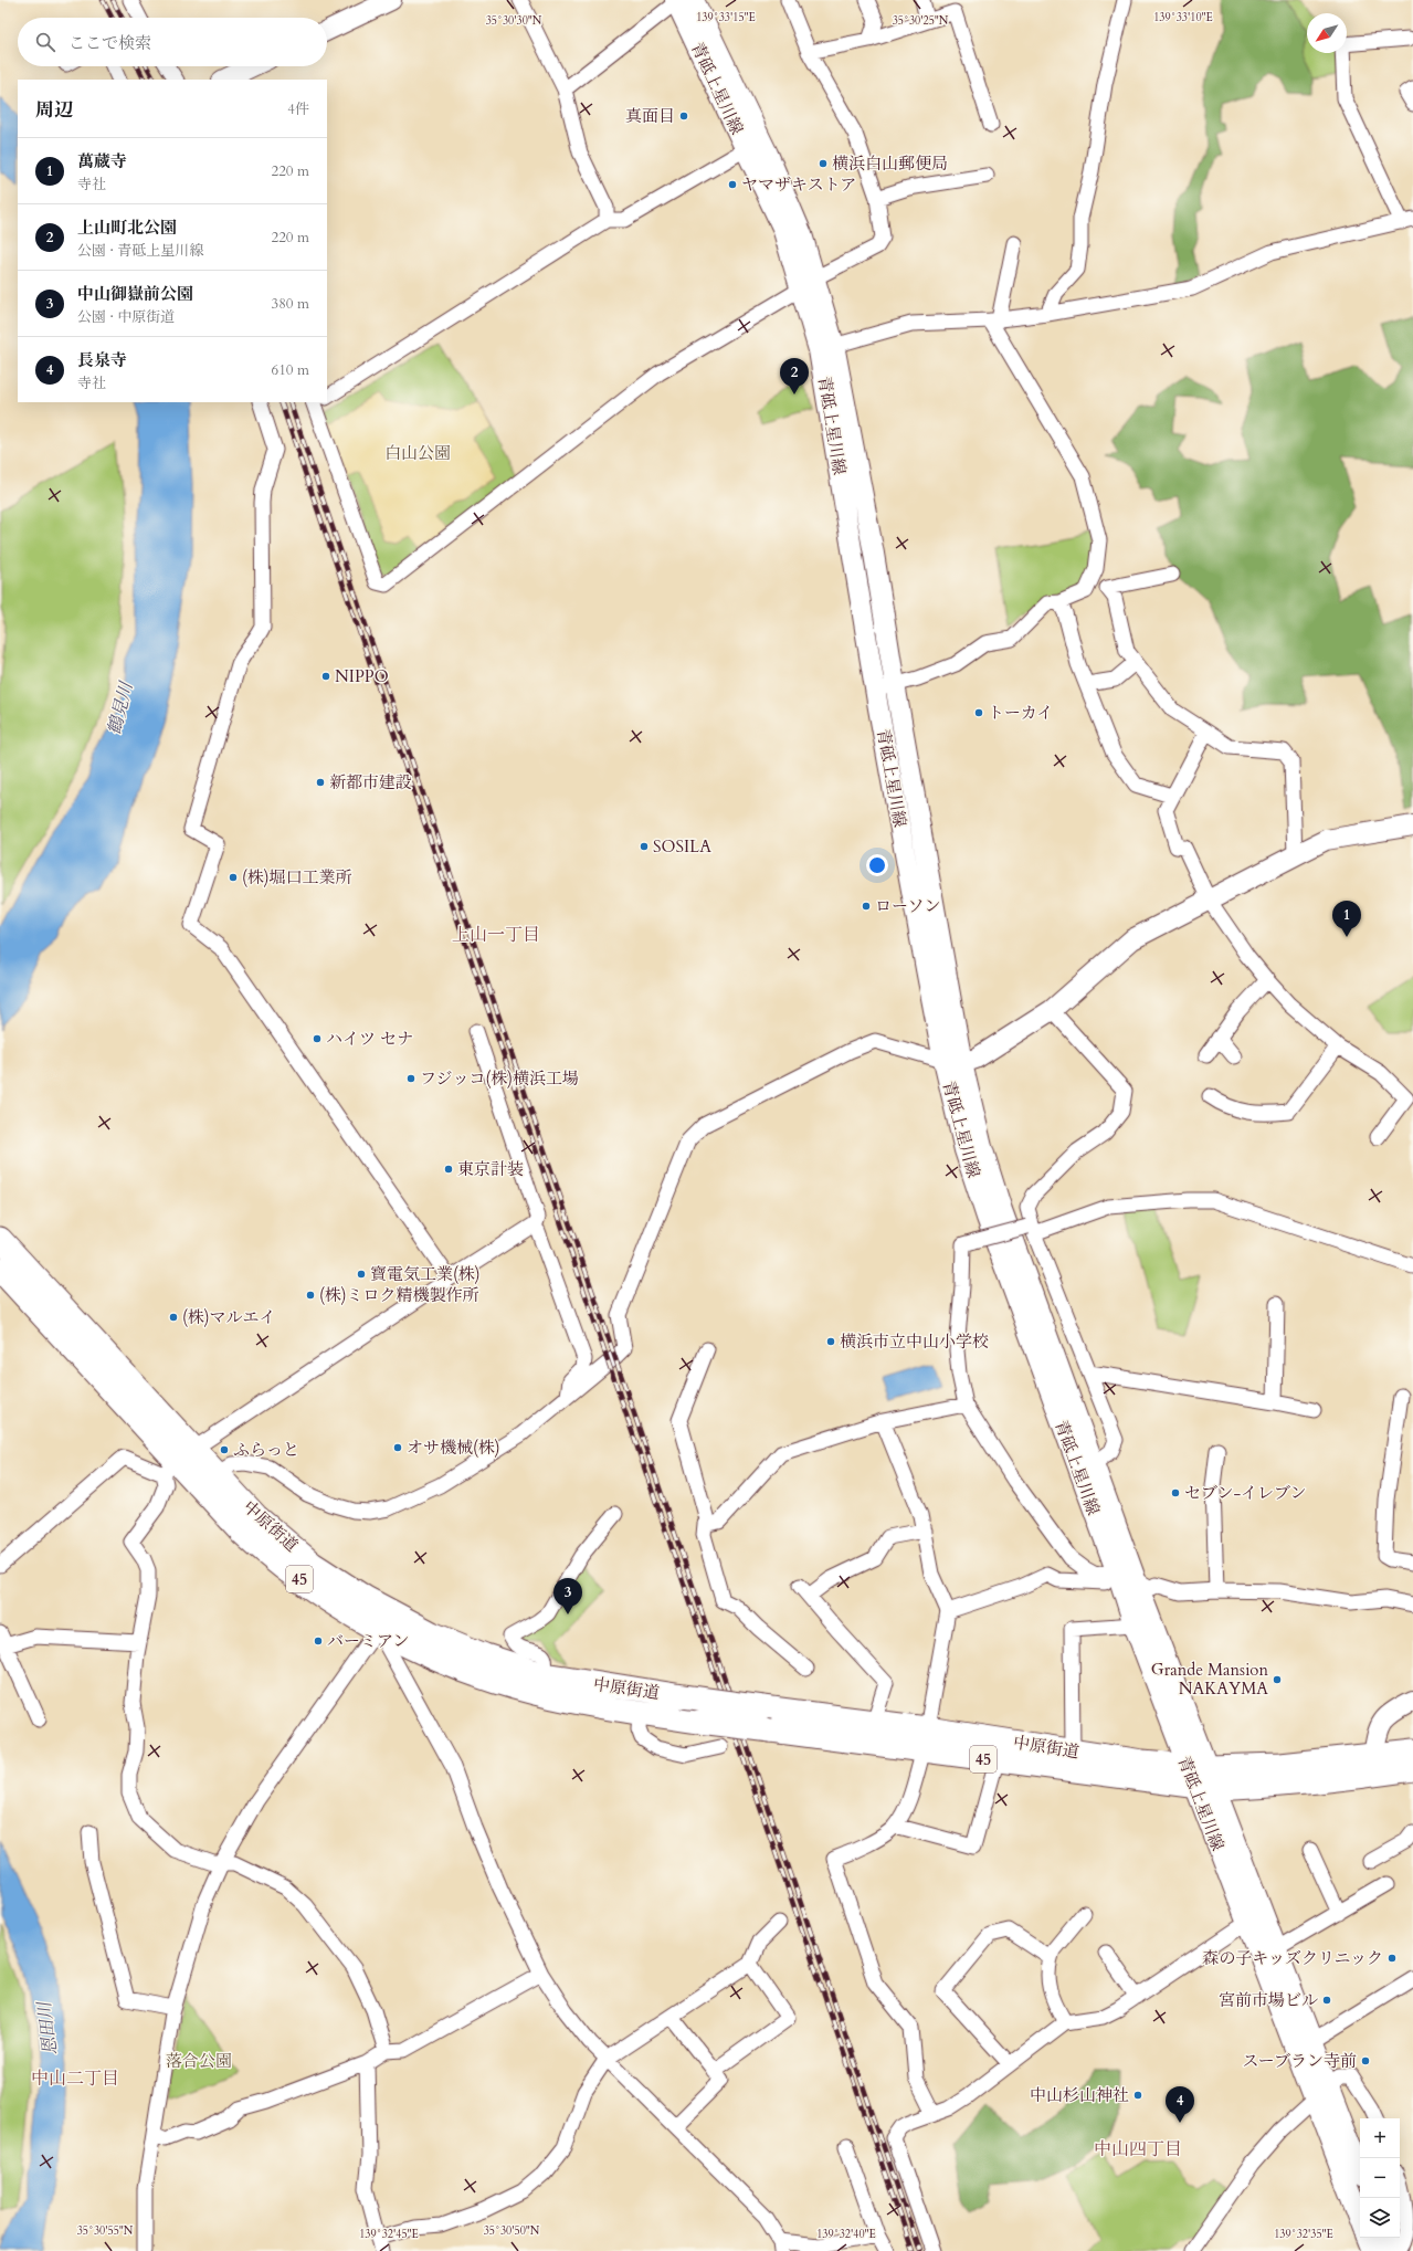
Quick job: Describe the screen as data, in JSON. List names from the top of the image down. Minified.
{"streets":{"main road":["青砥上星川線","中原街道","45"]},"crossings":[["青砥上星川線","中原街道"]],"districts":["上山一丁目","中山二丁目","中山四丁目"],"water":["鶴見川","恩田川"],"parks":["白山公園","落合公園"],"places":["真面目","横浜白山郵便局","ヤマザキストア","NIPPO","トーカイ","新都市建設","SOSILA","(株)堀口工業所","ローソン","ハイツ セナ","フジッコ(株)横浜工場","東京計装","寶電気工業(株)","(株)ミロク精機製作所","(株)マルエイ","横浜市立中山小学校","オサ機械(株)","ふらっと","セブン-イレブン","バーミアン","Grande Mansion NAKAYMA","森の子キッズクリニック","宮前市場ビル","スーブラン寺前","中山杉山神社"],"north":"bottom left","page":{"search":"ここで検索","heading":["周辺","4件"],"list":[{"mark":"1","name":"萬蔵寺","note":"寺社","value":"220 m"},{"mark":"2","name":"上山町北公園","note":"公園 · 青砥上星川線","value":"220 m"},{"mark":"3","name":"中山御嶽前公園","note":"公園 · 中原街道","value":"380 m"},{"mark":"4","name":"長泉寺","note":"寺社","value":"610 m"}],"pins":["2","1","3","4"],"map_buttons":["+","−"]},"coordinates":["139°33'15\"E","139°33'10\"E","35°30'30\"N","35°30'25\"N","35°30'55\"N","35°30'50\"N","139°32'45\"E","139°32'40\"E","139°32'35\"E"]}
